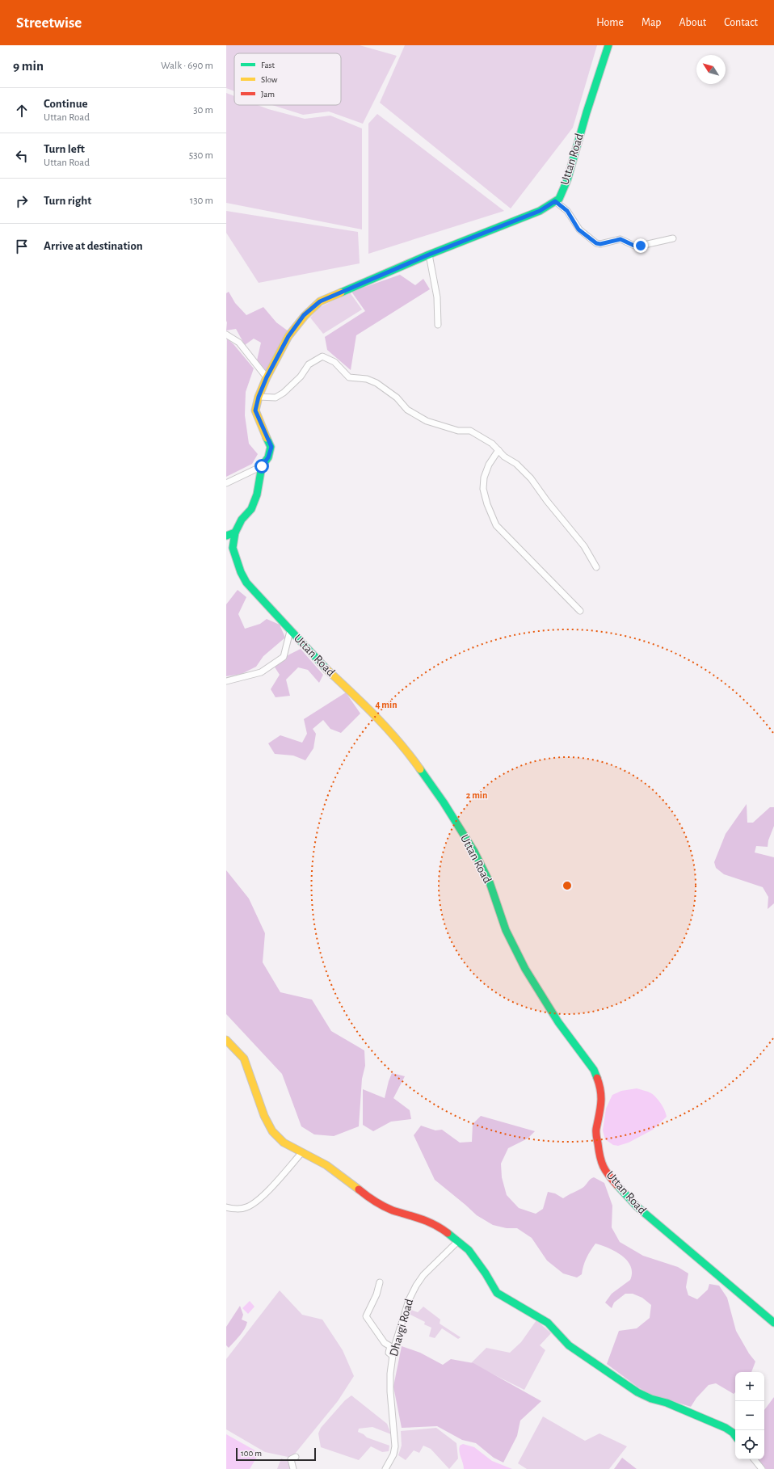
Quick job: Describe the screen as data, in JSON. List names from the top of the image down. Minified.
{"streets":{"main road":["Uttan Road"],"street":["Dhavgi Road"]},"legend":["Fast","Slow","Jam"],"scale_bar":"100 m","north":"top left","page":{"header":"Streetwise","nav":["Home","Map","About","Contact"],"heading":["9 min","Walk · 690 m"],"list":[["Continue","Uttan Road","30 m"],["Turn left","Uttan Road","530 m"],["Turn right","130 m"],"Arrive at destination"],"map_buttons":["+","−"],"scale":"100 m"},"rings":["4 min","2 min"]}
